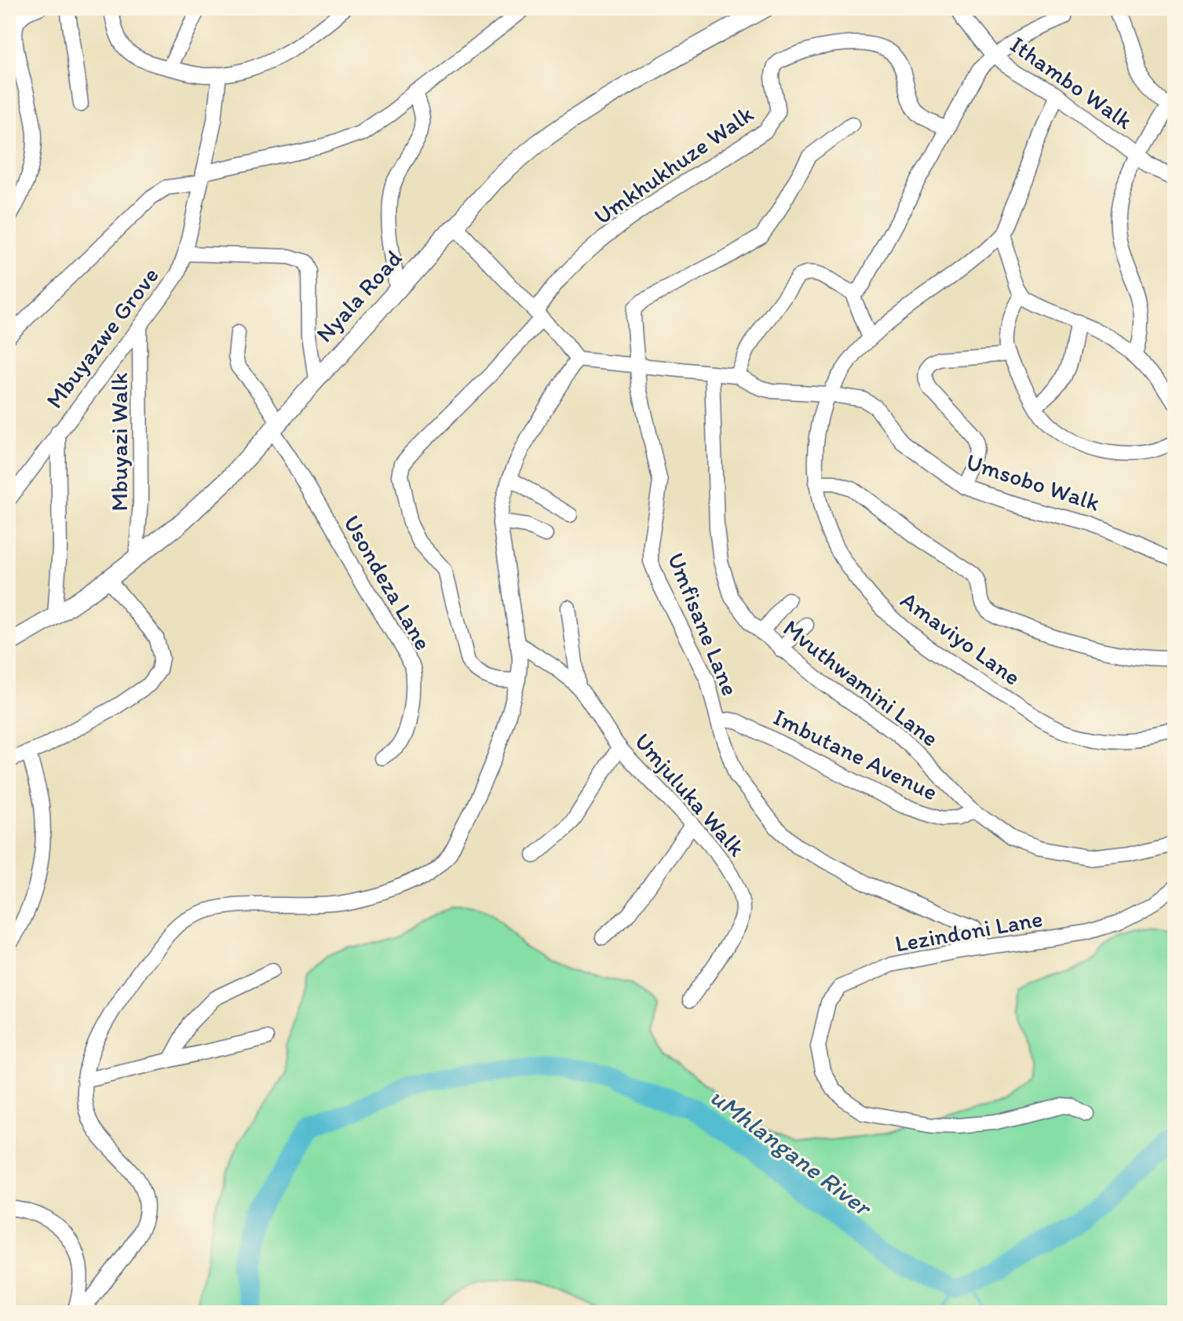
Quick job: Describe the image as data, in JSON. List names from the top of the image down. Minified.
{"streets":{"street":["Ithambo Walk","Umkhukhuze Walk","Nyala Road","Mbuyazwe Grove","Mbuyazi Walk","Umsobo Walk","Usondeza Lane","Umfisane Lane","Amaviyo Lane","Mvuthwamini Lane","Imbutane Avenue","Umjuluka Walk","Lezindoni Lane"]},"crossings":[["Ithambo Walk","Amaviyo Lane"],["Nyala Road","Mbuyazi Walk"],["Nyala Road","Usondeza Lane"],["Mbuyazwe Grove","Mbuyazi Walk"],["Umsobo Walk","Amaviyo Lane"],["Umfisane Lane","Imbutane Avenue"],["Umfisane Lane","Lezindoni Lane"],["Mvuthwamini Lane","Imbutane Avenue"]],"water":["uMhlangane River"]}
